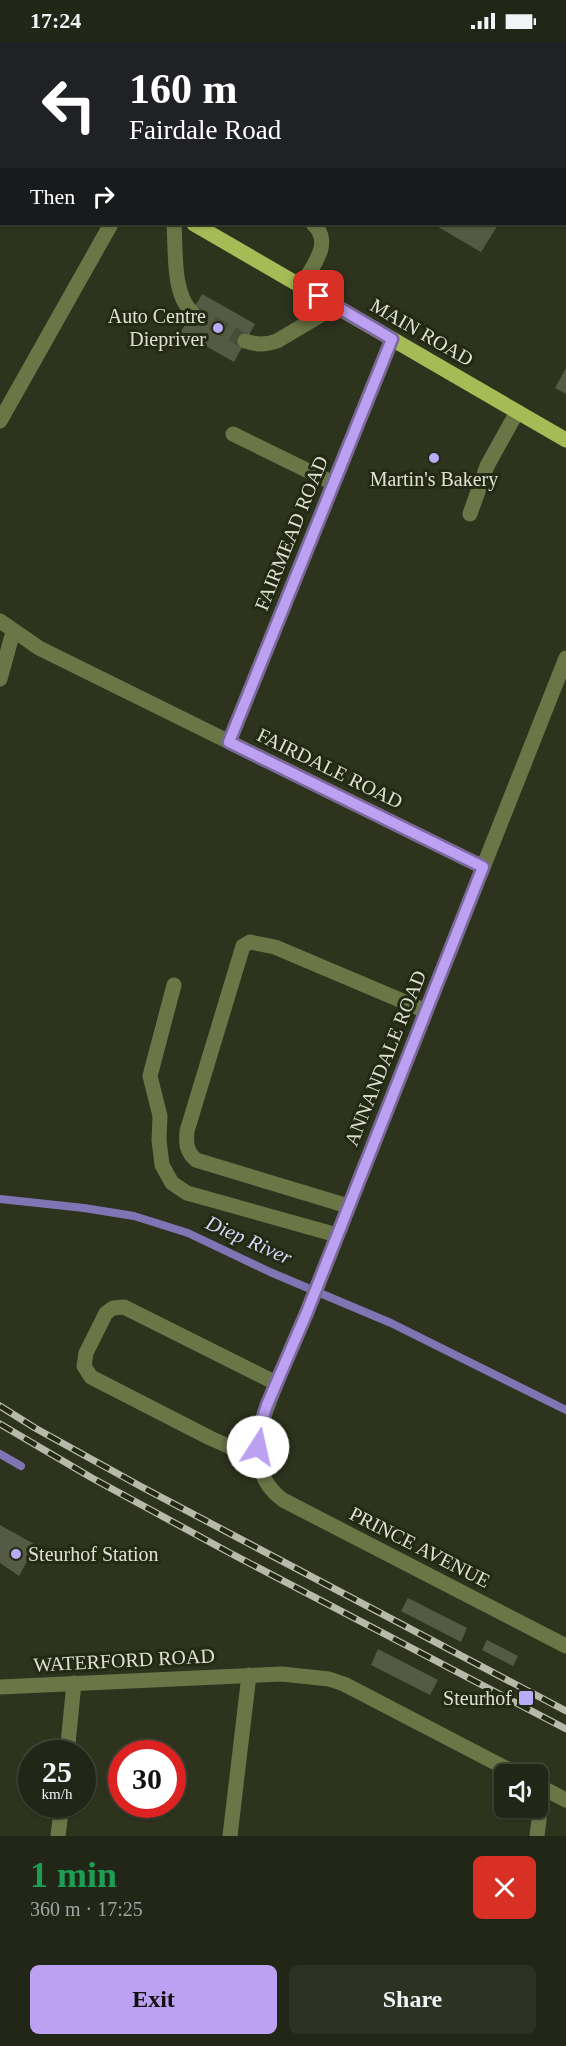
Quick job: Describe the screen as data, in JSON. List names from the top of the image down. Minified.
{"streets":{"main road":["MAIN ROAD"],"street":["FAIRMEAD ROAD","FAIRDALE ROAD","ANNANDALE ROAD","PRINCE AVENUE","WATERFORD ROAD"]},"crossings":[["MAIN ROAD","FAIRMEAD ROAD"],["FAIRMEAD ROAD","FAIRDALE ROAD"],["FAIRDALE ROAD","ANNANDALE ROAD"],["ANNANDALE ROAD","PRINCE AVENUE"]],"water":["Diep River"],"places":{"other":["Auto Centre Diepriver","Martin's Bakery","Steurhof Station"],"transit":["Steurhof"]},"page":{"status":"17:24","turn":["160 m","Fairdale Road"],"then":"Then","speed":"25 km/h","limit":"30","heading":["1 min","360 m · 17:25"],"buttons":["Exit","Share"]}}
